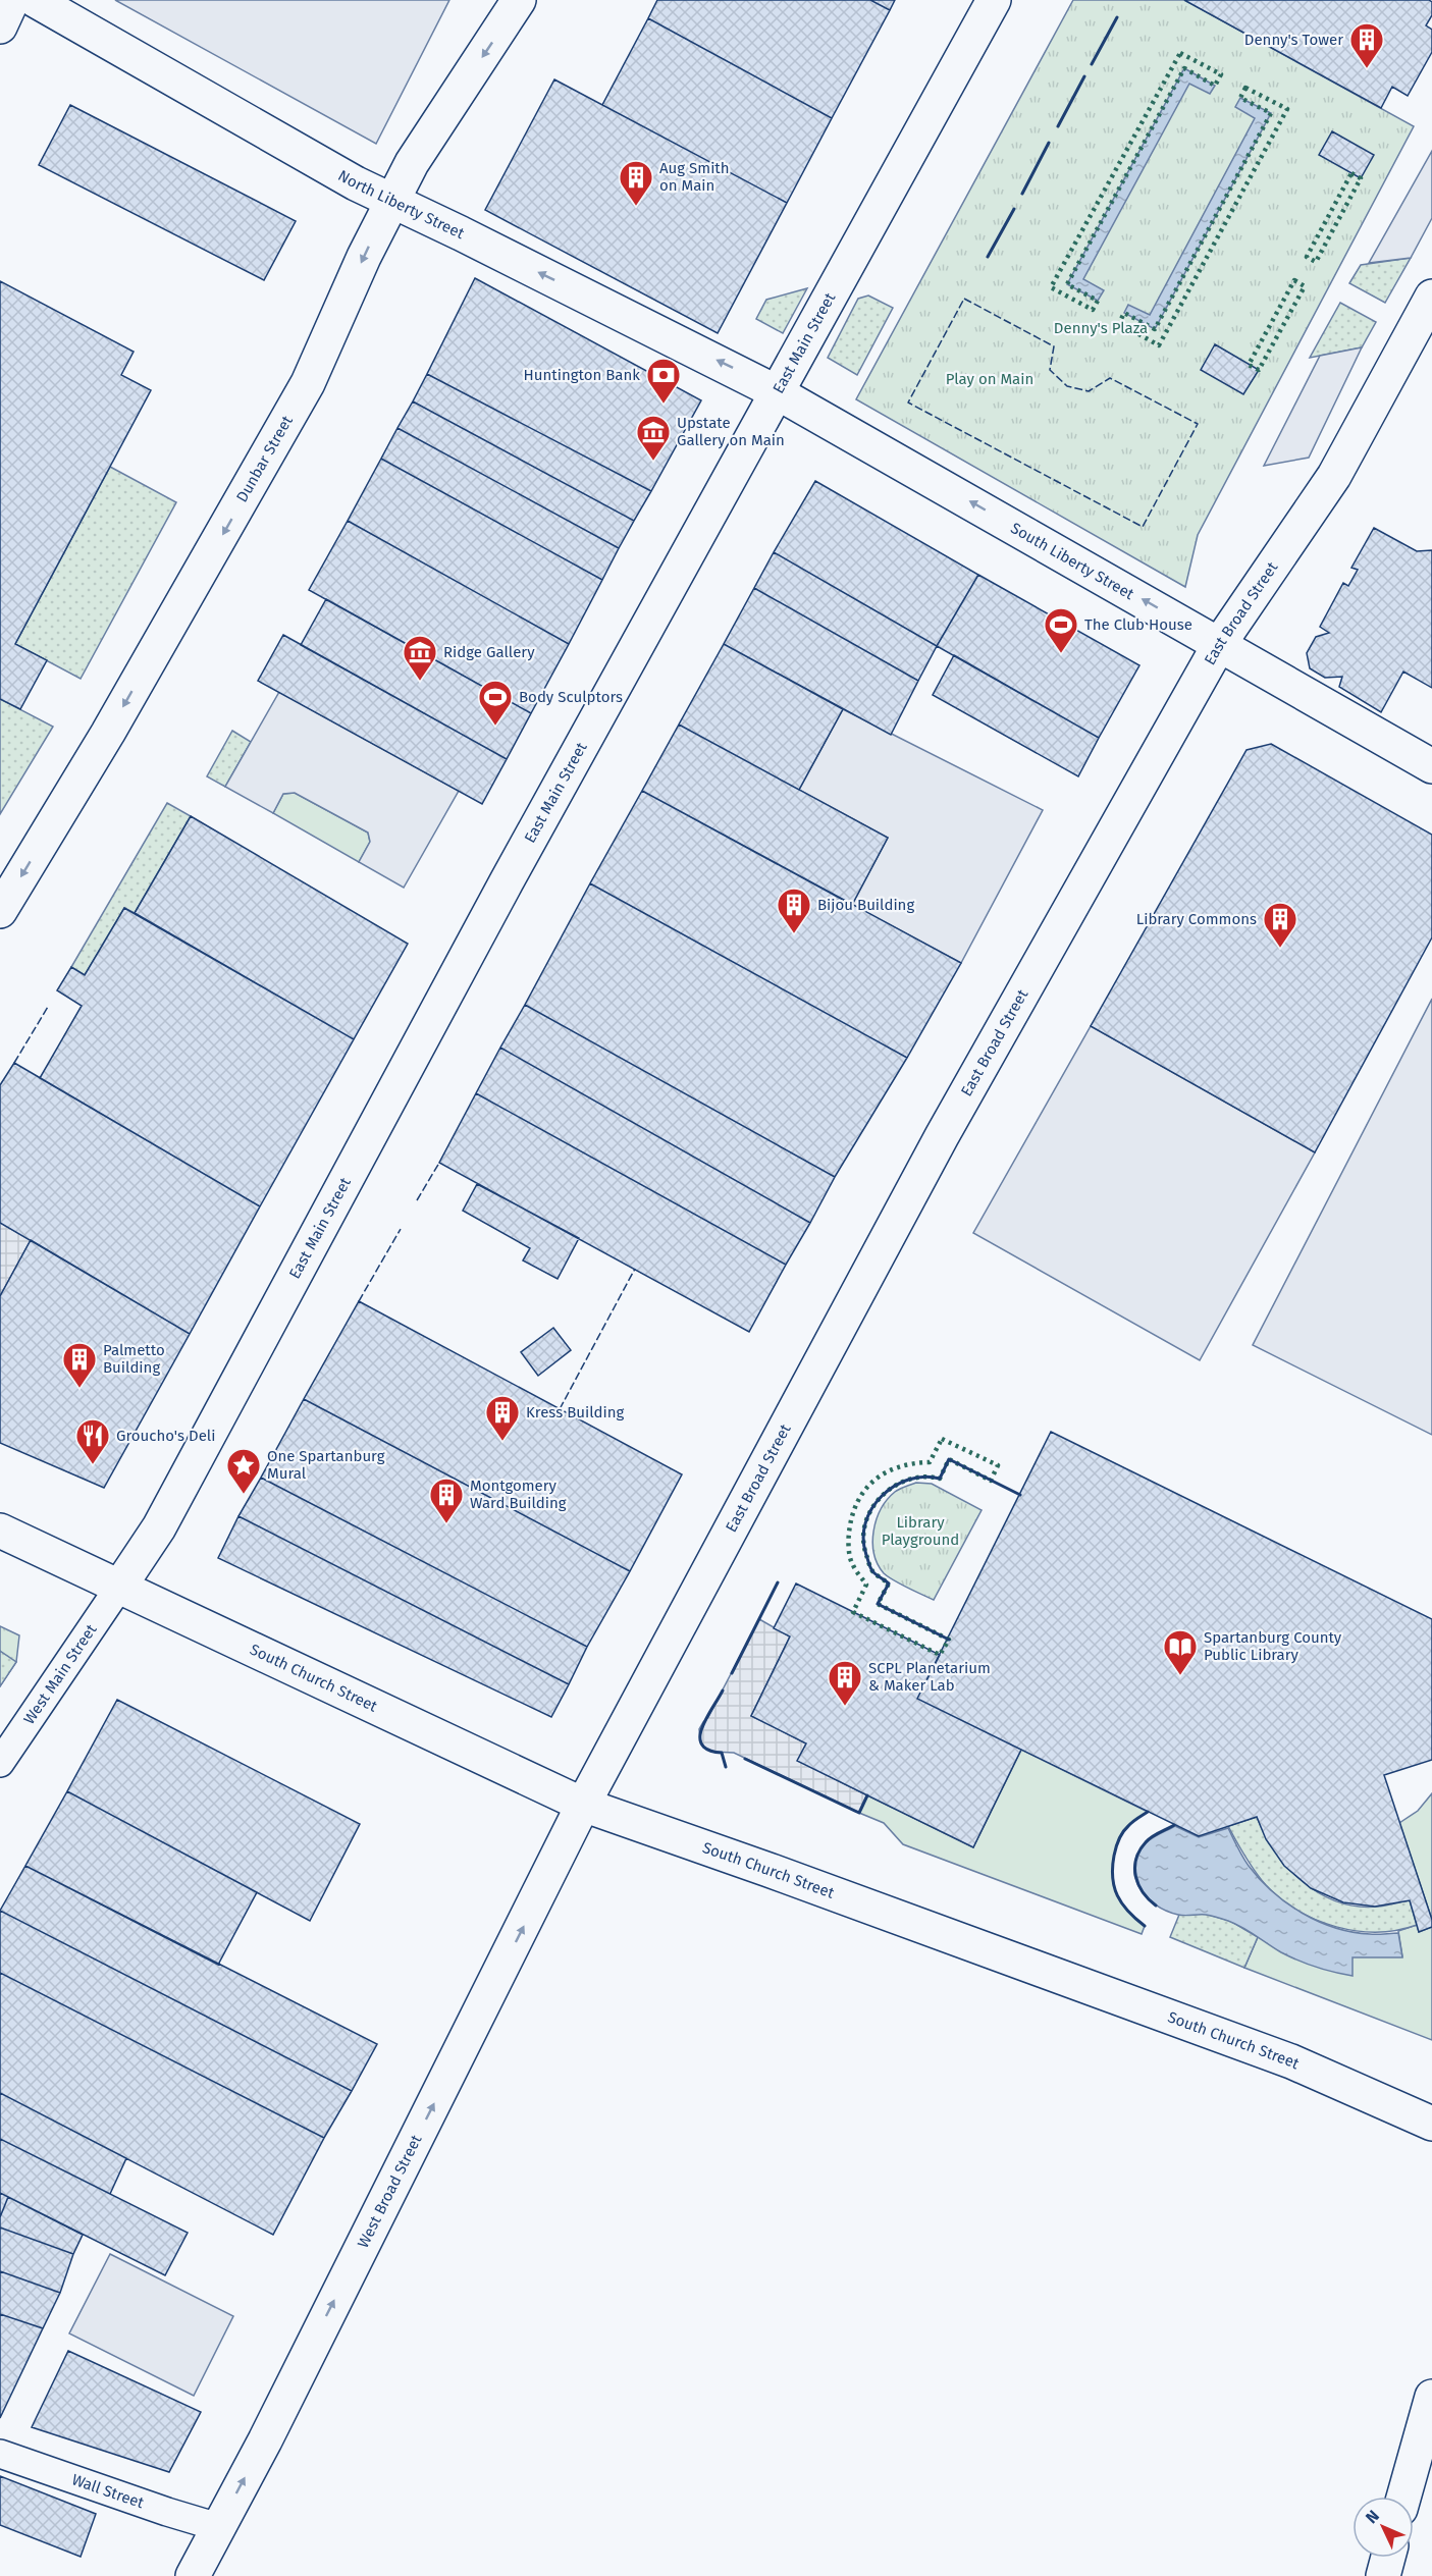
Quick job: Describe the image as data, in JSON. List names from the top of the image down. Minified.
{"streets":{"street":["North Liberty Street","East Main Street","Dunbar Street","South Liberty Street","East Broad Street","West Main Street","South Church Street","West Broad Street","Wall Street"]},"crossings":[["North Liberty Street","East Main Street"],["North Liberty Street","Dunbar Street"],["North Liberty Street","South Liberty Street"],["East Main Street","South Liberty Street"],["East Main Street","West Main Street"],["East Main Street","South Church Street"],["South Liberty Street","East Broad Street"],["East Broad Street","South Church Street"],["East Broad Street","West Broad Street"],["West Main Street","South Church Street"],["South Church Street","West Broad Street"],["West Broad Street","Wall Street"]],"one_way":["North Liberty Street","Dunbar Street","South Liberty Street","West Broad Street"],"parks":["Denny's Plaza","Play on Main","Library Playground"],"places":{"building":["Denny's Tower","Aug Smith on Main","Bijou Building","Library Commons","Palmetto Building","Kress Building","Montgomery Ward Building","SCPL Planetarium & Maker Lab"],"bank":["Huntington Bank"],"museum":["Upstate Gallery on Main","Ridge Gallery"],"sports":["The Club House","Body Sculptors"],"restaurant":["Groucho's Deli"],"place":["One Spartanburg Mural"],"library":["Spartanburg County Public Library"]},"north":"top left"}
